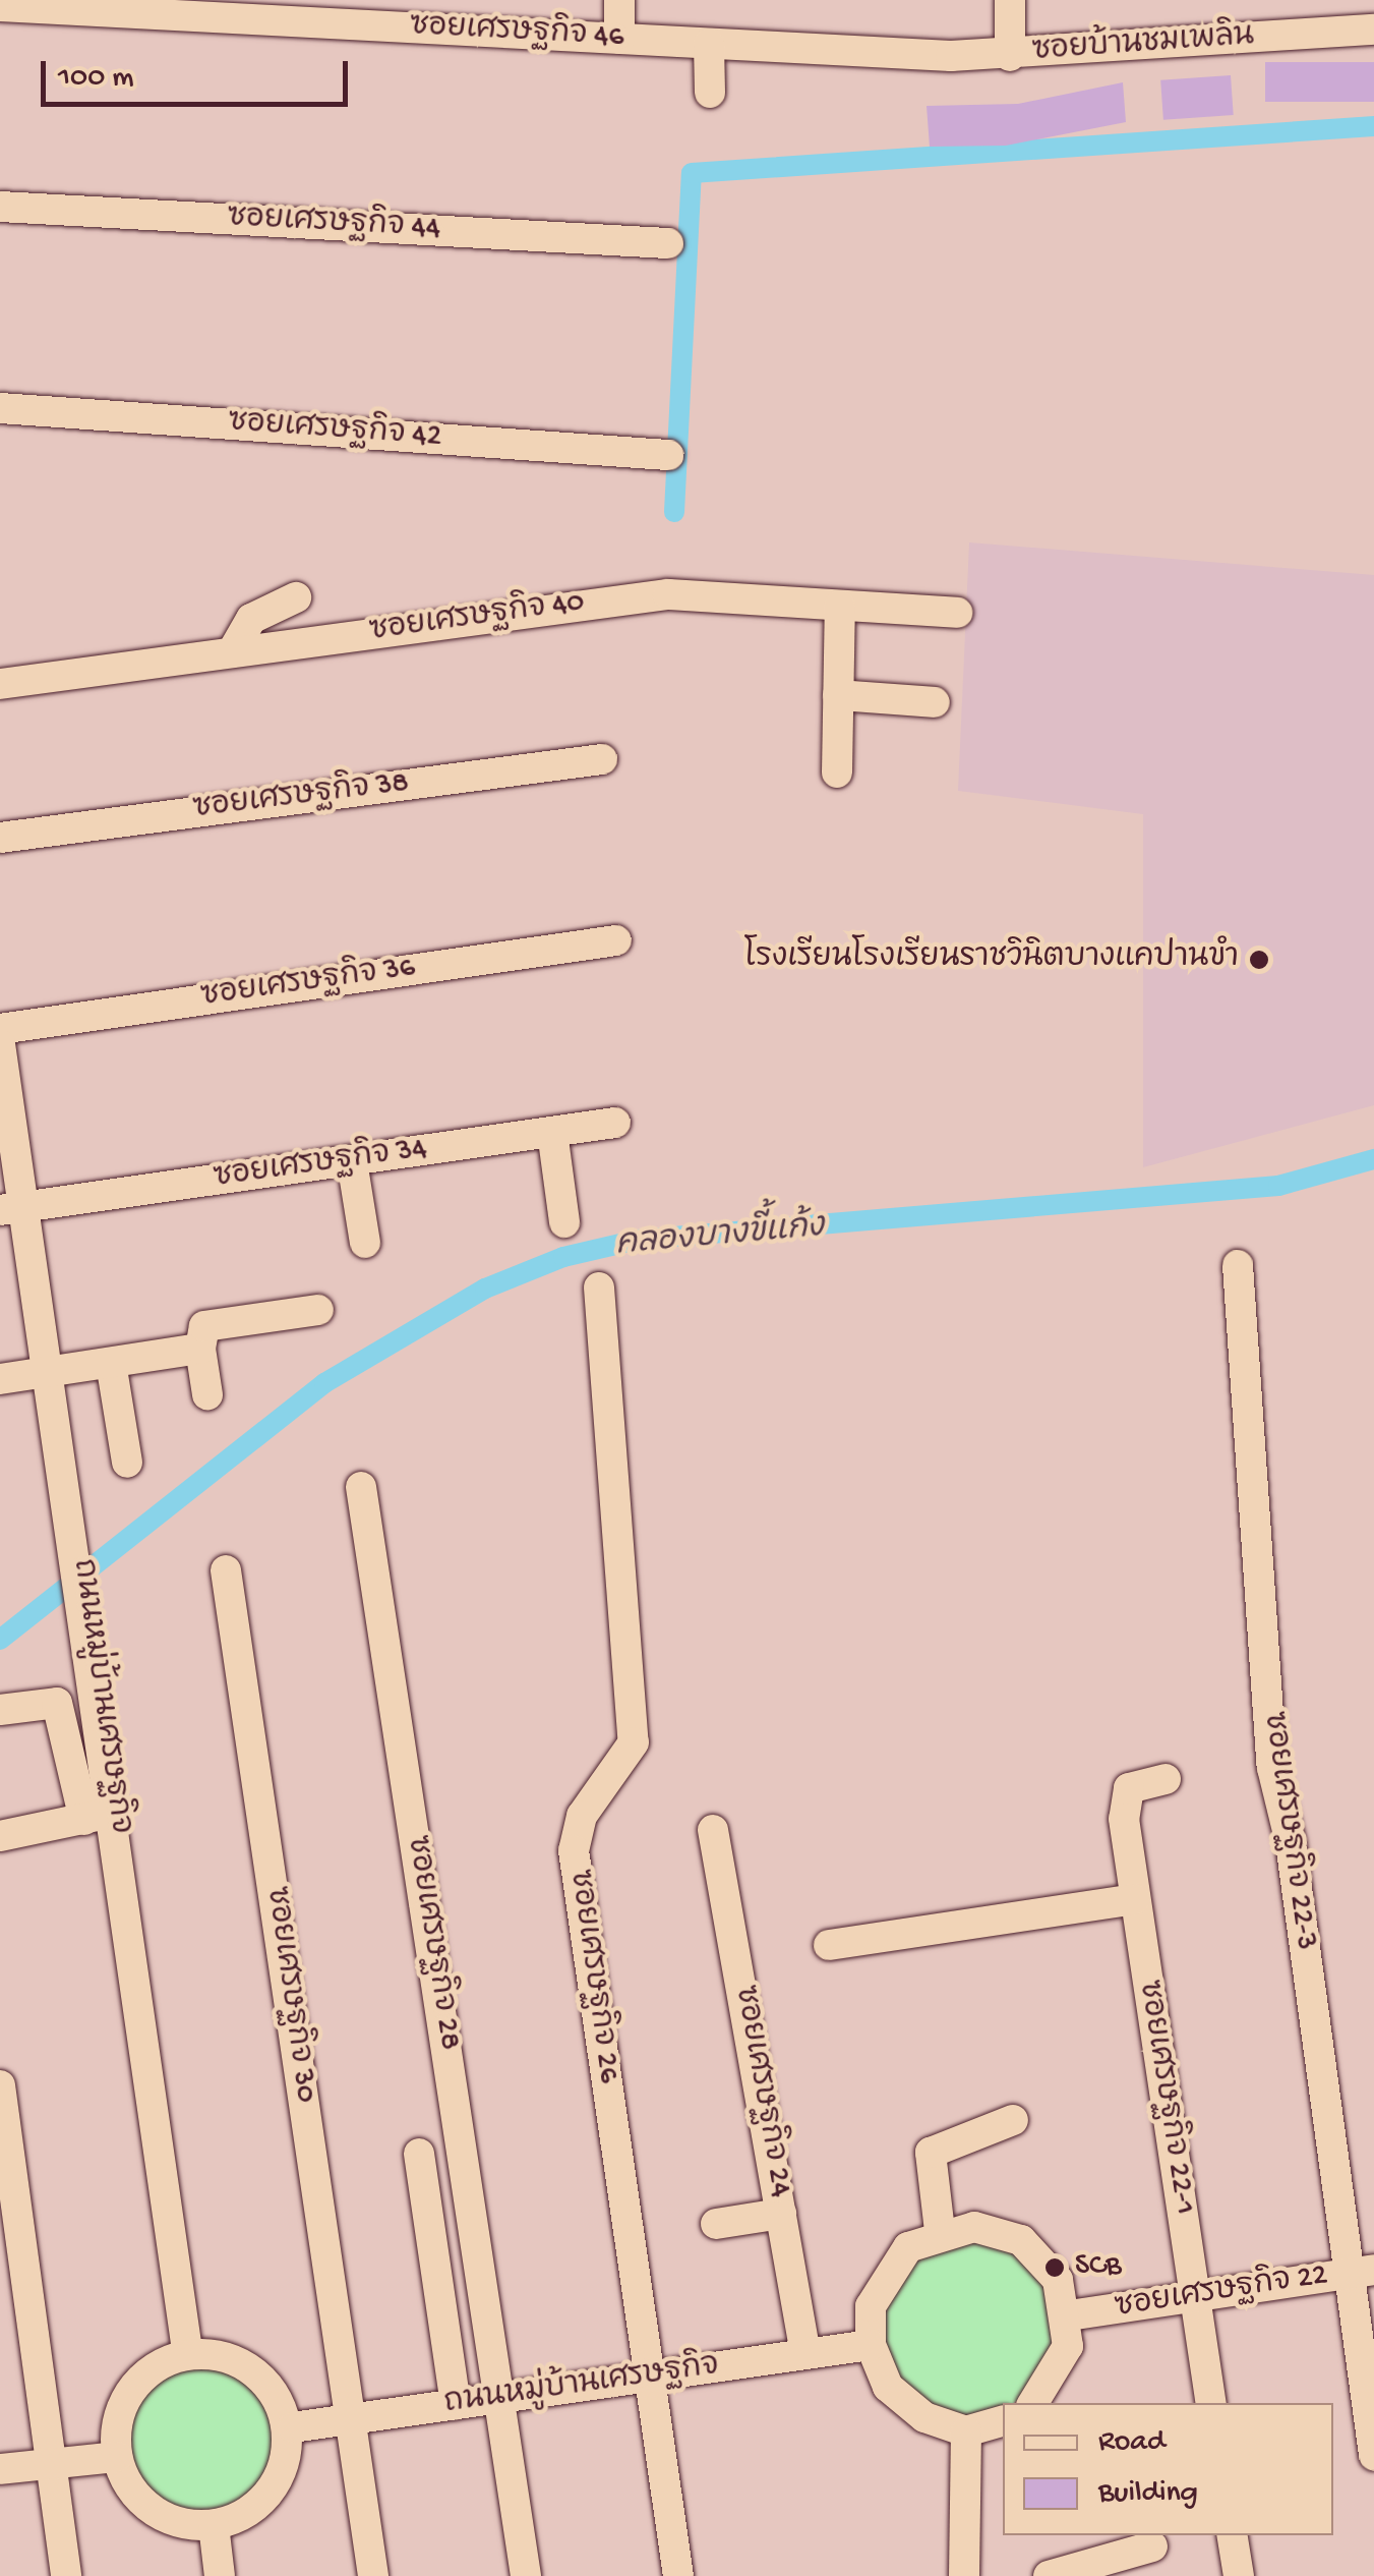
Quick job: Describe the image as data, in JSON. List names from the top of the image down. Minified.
{"streets":{"street":["ซอยเศรษฐกิจ 46","ซอยบ้านชมเพลิน","ซอยเศรษฐกิจ 44","ซอยเศรษฐกิจ 42","ซอยเศรษฐกิจ 40","ซอยเศรษฐกิจ 38","ซอยเศรษฐกิจ 36","ซอยเศรษฐกิจ 34","ถนนหมู่บ้านเศรษฐกิจ","ซอยเศรษฐกิจ 22-3","ซอยเศรษฐกิจ 28","ซอยเศรษฐกิจ 26","ซอยเศรษฐกิจ 30","ซอยเศรษฐกิจ 24","ซอยเศรษฐกิจ 22-1","ซอยเศรษฐกิจ 22"]},"crossings":[["ซอยเศรษฐกิจ 46","ซอยบ้านชมเพลิน"],["ซอยเศรษฐกิจ 34","ถนนหมู่บ้านเศรษฐกิจ"],["ถนนหมู่บ้านเศรษฐกิจ","ซอยเศรษฐกิจ 28"],["ถนนหมู่บ้านเศรษฐกิจ","ซอยเศรษฐกิจ 26"],["ถนนหมู่บ้านเศรษฐกิจ","ซอยเศรษฐกิจ 30"],["ถนนหมู่บ้านเศรษฐกิจ","ซอยเศรษฐกิจ 24"],["ซอยเศรษฐกิจ 22-3","ซอยเศรษฐกิจ 22"],["ซอยเศรษฐกิจ 22-1","ซอยเศรษฐกิจ 22"]],"water":["คลองบางขี้แก้ง"],"places":["โรงเรียนโรงเรียนราชวินิตบางแคปานขำ","SCB"],"legend":["Road","Building"],"scale_bar":"100 m"}
